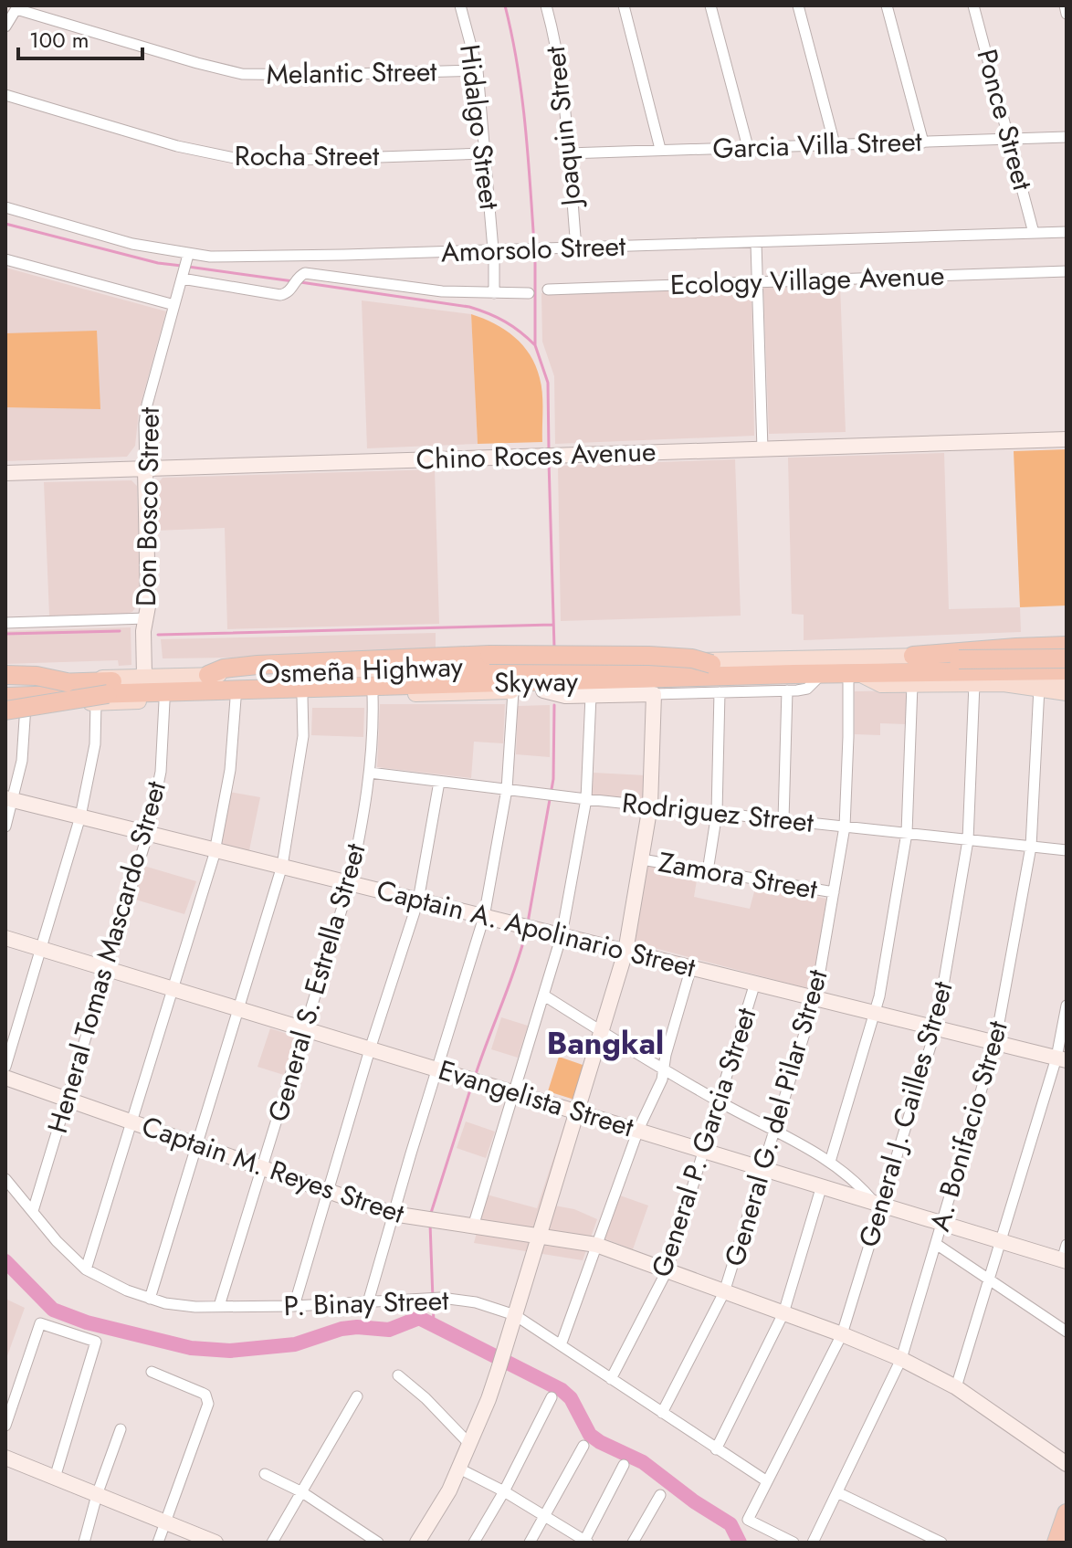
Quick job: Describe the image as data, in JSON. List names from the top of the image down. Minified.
{"streets":{"highway":["Skyway"],"main road":["Osmeña Highway"],"street":["Melantic Street","Ponce Street","Joaquin Street","Hidalgo Street","Garcia Villa Street","Rocha Street","Amorsolo Street","Ecology Village Avenue","Chino Roces Avenue","Don Bosco Street","Rodriguez Street","Zamora Street","Captain A. Apolinario Street","Heneral Tomas Mascardo Street","General S. Estrella Street","Evangelista Street","General J. Cailles Street","General G. del Pilar Street","A. Bonifacio Street","General P. Garcia Street","Captain M. Reyes Street","P. Binay Street"]},"crossings":[["Melantic Street","Hidalgo Street"],["Ponce Street","Garcia Villa Street"],["Ponce Street","Amorsolo Street"],["Joaquin Street","Garcia Villa Street"],["Joaquin Street","Amorsolo Street"],["Hidalgo Street","Rocha Street"],["Hidalgo Street","Amorsolo Street"],["Amorsolo Street","Don Bosco Street"],["Chino Roces Avenue","Don Bosco Street"],["Don Bosco Street","Osmeña Highway"],["Osmeña Highway","Skyway"],["Osmeña Highway","Heneral Tomas Mascardo Street"],["Osmeña Highway","General S. Estrella Street"],["Osmeña Highway","General J. Cailles Street"],["Osmeña Highway","General G. del Pilar Street"],["Osmeña Highway","A. Bonifacio Street"],["Rodriguez Street","General S. Estrella Street"],["Rodriguez Street","General J. Cailles Street"],["Rodriguez Street","General G. del Pilar Street"],["Rodriguez Street","A. Bonifacio Street"],["Zamora Street","General G. del Pilar Street"],["Captain A. Apolinario Street","Heneral Tomas Mascardo Street"],["Captain A. Apolinario Street","General S. Estrella Street"],["Captain A. Apolinario Street","General J. Cailles Street"],["Captain A. Apolinario Street","General G. del Pilar Street"],["Captain A. Apolinario Street","A. Bonifacio Street"],["Captain A. Apolinario Street","General P. Garcia Street"],["Heneral Tomas Mascardo Street","Evangelista Street"],["Heneral Tomas Mascardo Street","Captain M. Reyes Street"],["Heneral Tomas Mascardo Street","P. Binay Street"],["General S. Estrella Street","Evangelista Street"],["General S. Estrella Street","Captain M. Reyes Street"],["General S. Estrella Street","P. Binay Street"],["Evangelista Street","General J. Cailles Street"],["Evangelista Street","General G. del Pilar Street"],["Evangelista Street","A. Bonifacio Street"],["Evangelista Street","General P. Garcia Street"],["General J. Cailles Street","Captain M. Reyes Street"],["General J. Cailles Street","P. Binay Street"],["General G. del Pilar Street","Captain M. Reyes Street"],["General G. del Pilar Street","P. Binay Street"],["A. Bonifacio Street","Captain M. Reyes Street"],["General P. Garcia Street","Captain M. Reyes Street"],["General P. Garcia Street","P. Binay Street"]],"districts":["Bangkal"],"scale_bar":"100 m"}
